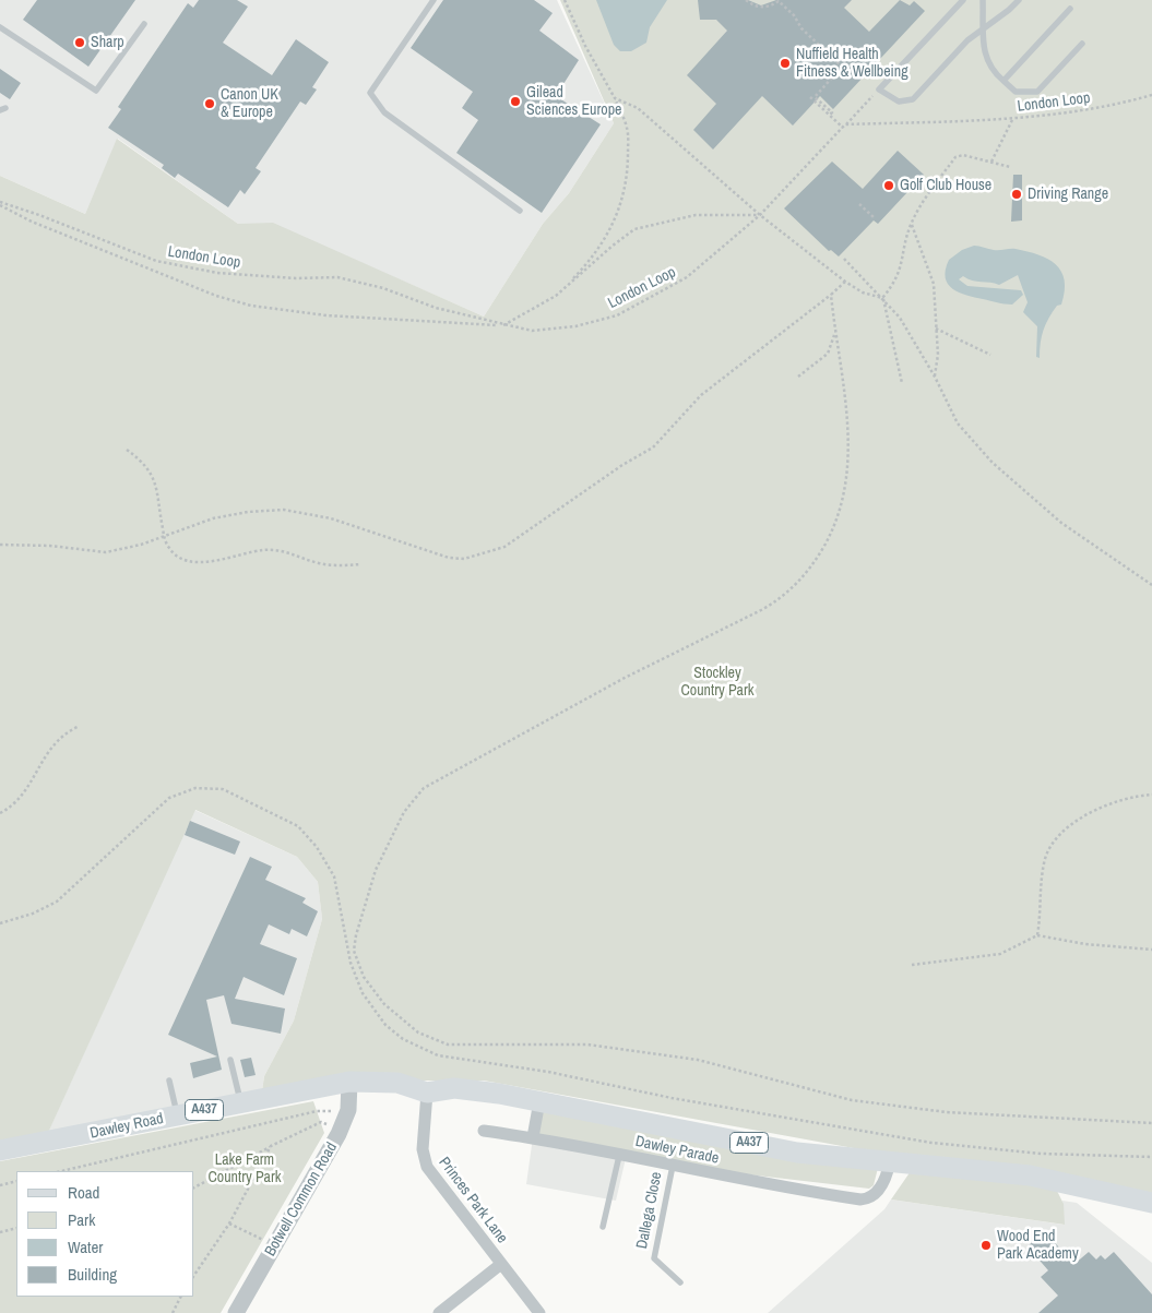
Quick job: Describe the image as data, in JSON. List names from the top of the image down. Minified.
{"streets":{"main road":["A437","Dawley Road"],"street":["Dawley Parade","Botwell Common Road","Princes Park Lane"],"lane":["Dallega Close"],"path":["London Loop"]},"crossings":[["A437","Dawley Road"],["A437","Dawley Parade"],["A437","Botwell Common Road"],["A437","Princes Park Lane"],["Dawley Road","Botwell Common Road"],["Dawley Parade","Dallega Close"]],"parks":["Stockley Country Park","Lake Farm Country Park"],"places":["Sharp","Nuffield Health Fitness & Wellbeing","Gilead Sciences Europe","Canon UK & Europe","Golf Club House","Driving Range","Wood End Park Academy"],"legend":["Road","Park","Water","Building"]}
